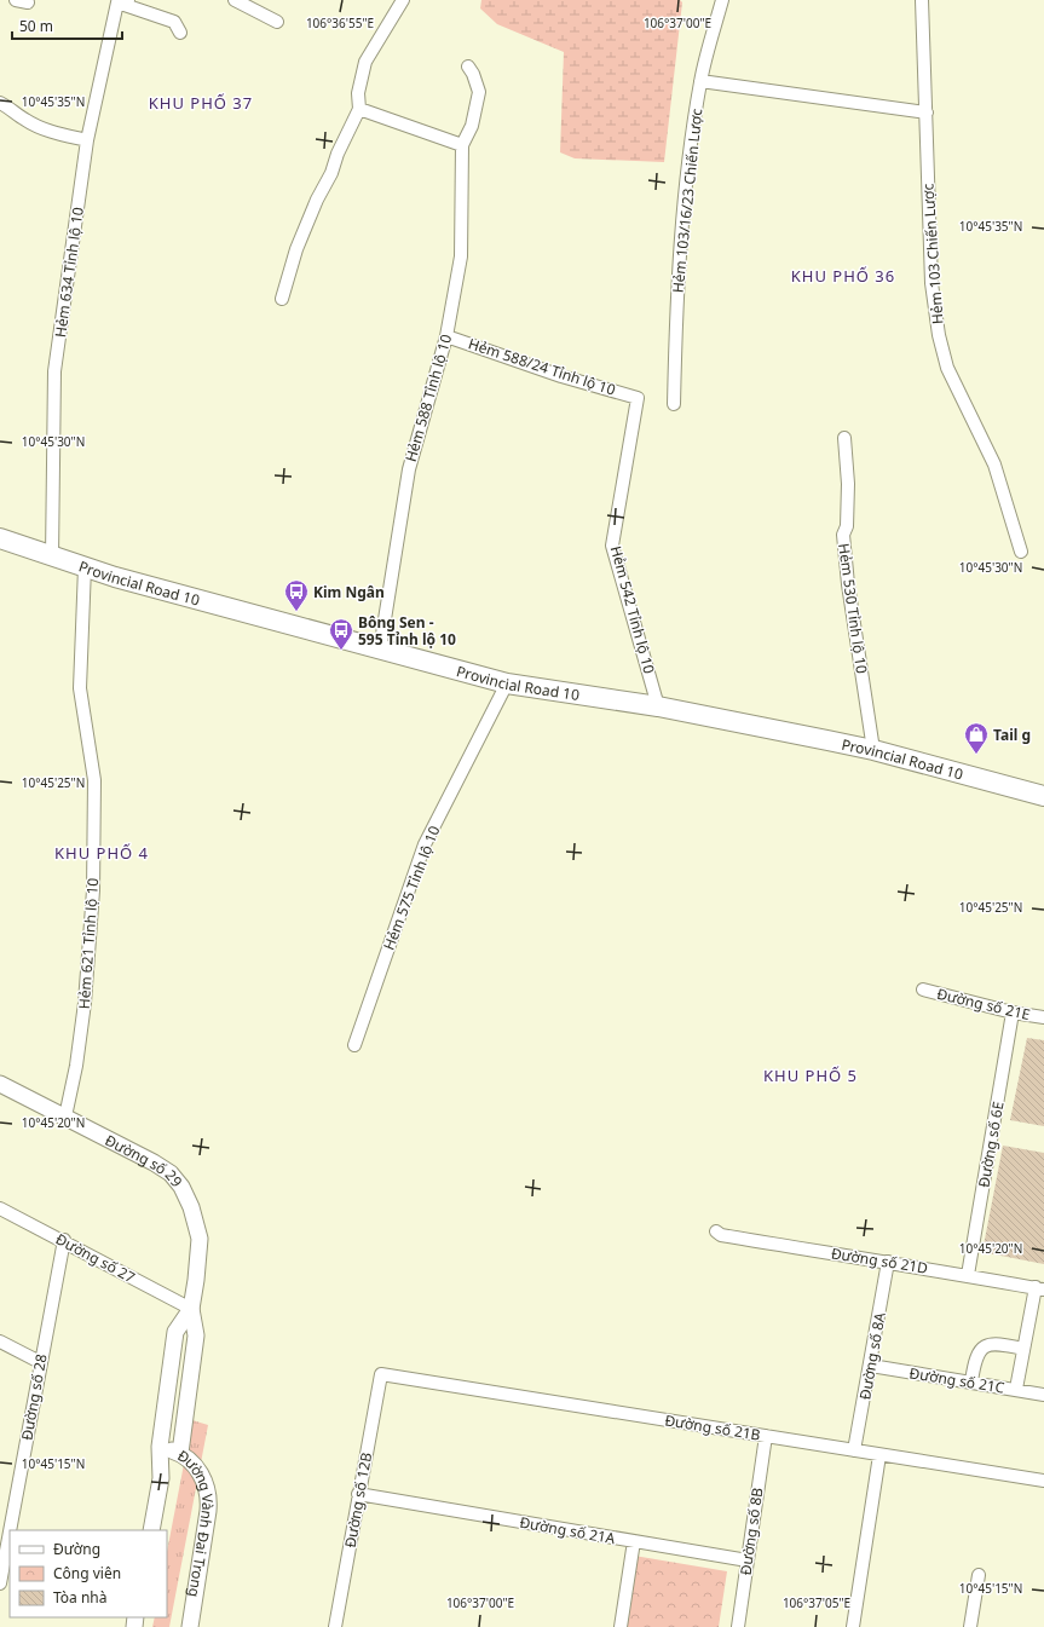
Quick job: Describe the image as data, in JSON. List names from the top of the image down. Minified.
{"streets":{"main road":["Provincial Road 10"],"street":["Hẻm 103/16/23 Chiến Lược","Hẻm 103 Chiến Lược","Hẻm 634 Tỉnh lộ 10","Hẻm 588/24 Tỉnh lộ 10","Hẻm 588 Tỉnh lộ 10","Hẻm 530 Tỉnh lộ 10","Hẻm 542 Tỉnh lộ 10","Hẻm 575 Tỉnh lộ 10","Hẻm 621 Tỉnh lộ 10","Đường số 21E","Đường số 6E","Đường số 29","Đường số 27","Đường số 21D","Đường số 8A","Đường số 21C","Đường số 28","Đường số 21B","Đường số 12B","Đường Vành Đai Trong","Đường số 21A","Đường số 8B"]},"crossings":[["Hẻm 634 Tỉnh lộ 10","Provincial Road 10"],["Hẻm 588/24 Tỉnh lộ 10","Hẻm 588 Tỉnh lộ 10"],["Hẻm 588/24 Tỉnh lộ 10","Hẻm 542 Tỉnh lộ 10"],["Hẻm 588 Tỉnh lộ 10","Provincial Road 10"],["Provincial Road 10","Hẻm 530 Tỉnh lộ 10"],["Provincial Road 10","Hẻm 542 Tỉnh lộ 10"],["Provincial Road 10","Hẻm 575 Tỉnh lộ 10"],["Provincial Road 10","Hẻm 621 Tỉnh lộ 10"],["Hẻm 621 Tỉnh lộ 10","Đường số 29"],["Đường số 21E","Đường số 6E"],["Đường số 6E","Đường số 21D"],["Đường số 29","Đường Vành Đai Trong"],["Đường số 27","Đường số 28"],["Đường số 27","Đường Vành Đai Trong"],["Đường số 21D","Đường số 8A"],["Đường số 8A","Đường số 21C"],["Đường số 8A","Đường số 21B"],["Đường số 21B","Đường số 12B"],["Đường số 21B","Đường số 8B"],["Đường số 12B","Đường số 21A"],["Đường số 21A","Đường số 8B"]],"districts":["KHU PHỐ 37","KHU PHỐ 36","KHU PHỐ 4","KHU PHỐ 5"],"places":{"bus stop":["Kim Ngân","Bông Sen - 595 Tỉnh lộ 10"],"shop":["Tail g"]},"legend":["Đường","Công viên","Tòa nhà"],"scale_bar":"50 m","coordinates":["106°36'55\"E","106°37'00\"E","10°45'35\"N","10°45'30\"N","10°45'25\"N","10°45'20\"N","10°45'15\"N","106°37'05\"E"]}
